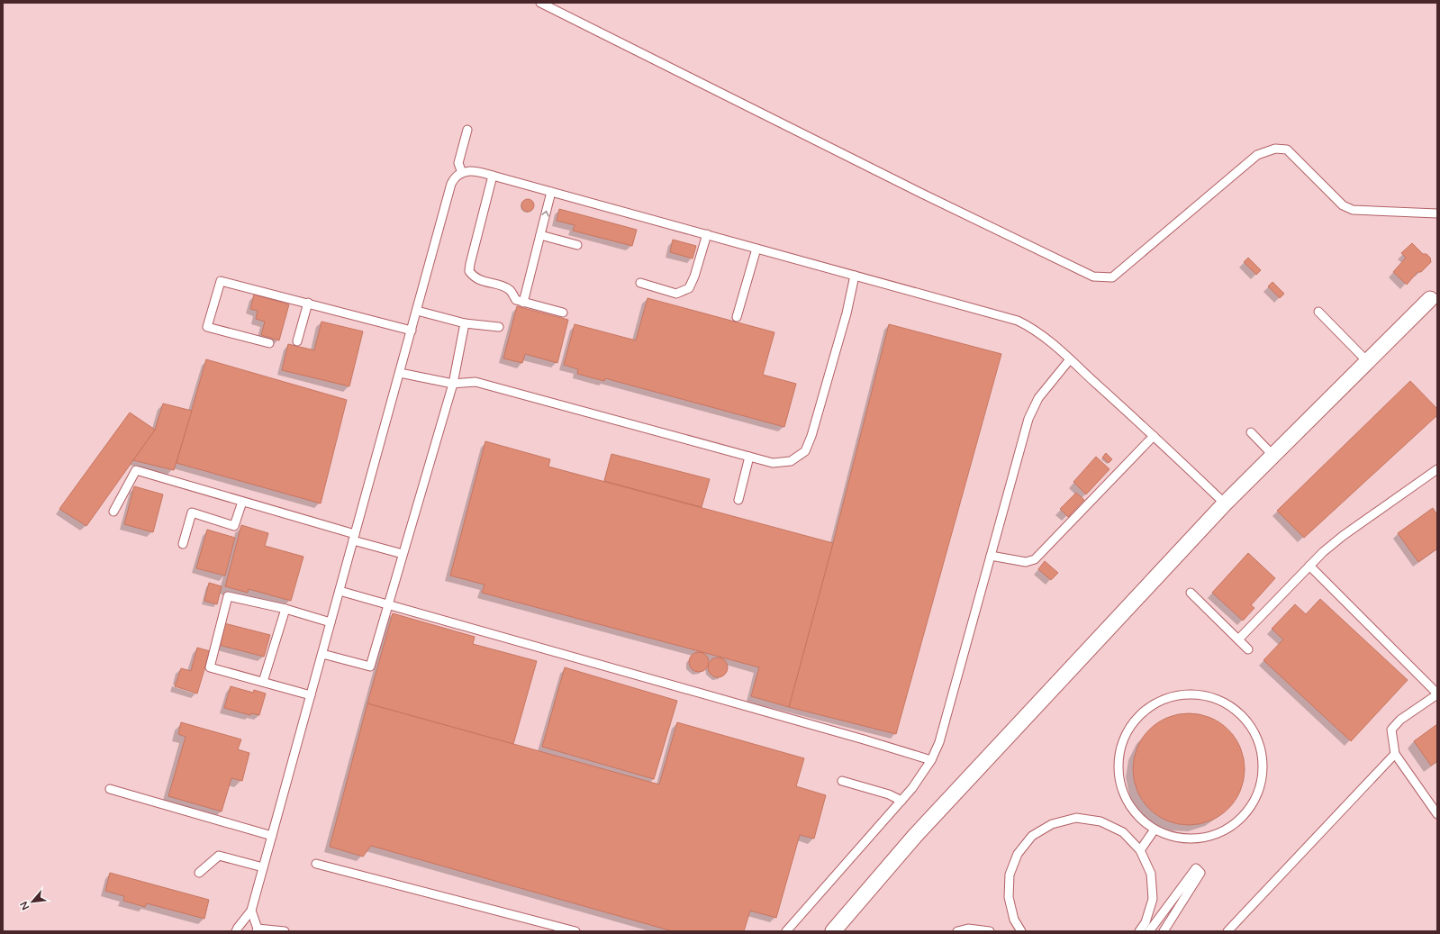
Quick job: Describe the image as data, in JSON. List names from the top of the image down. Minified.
{"north":"bottom left"}
